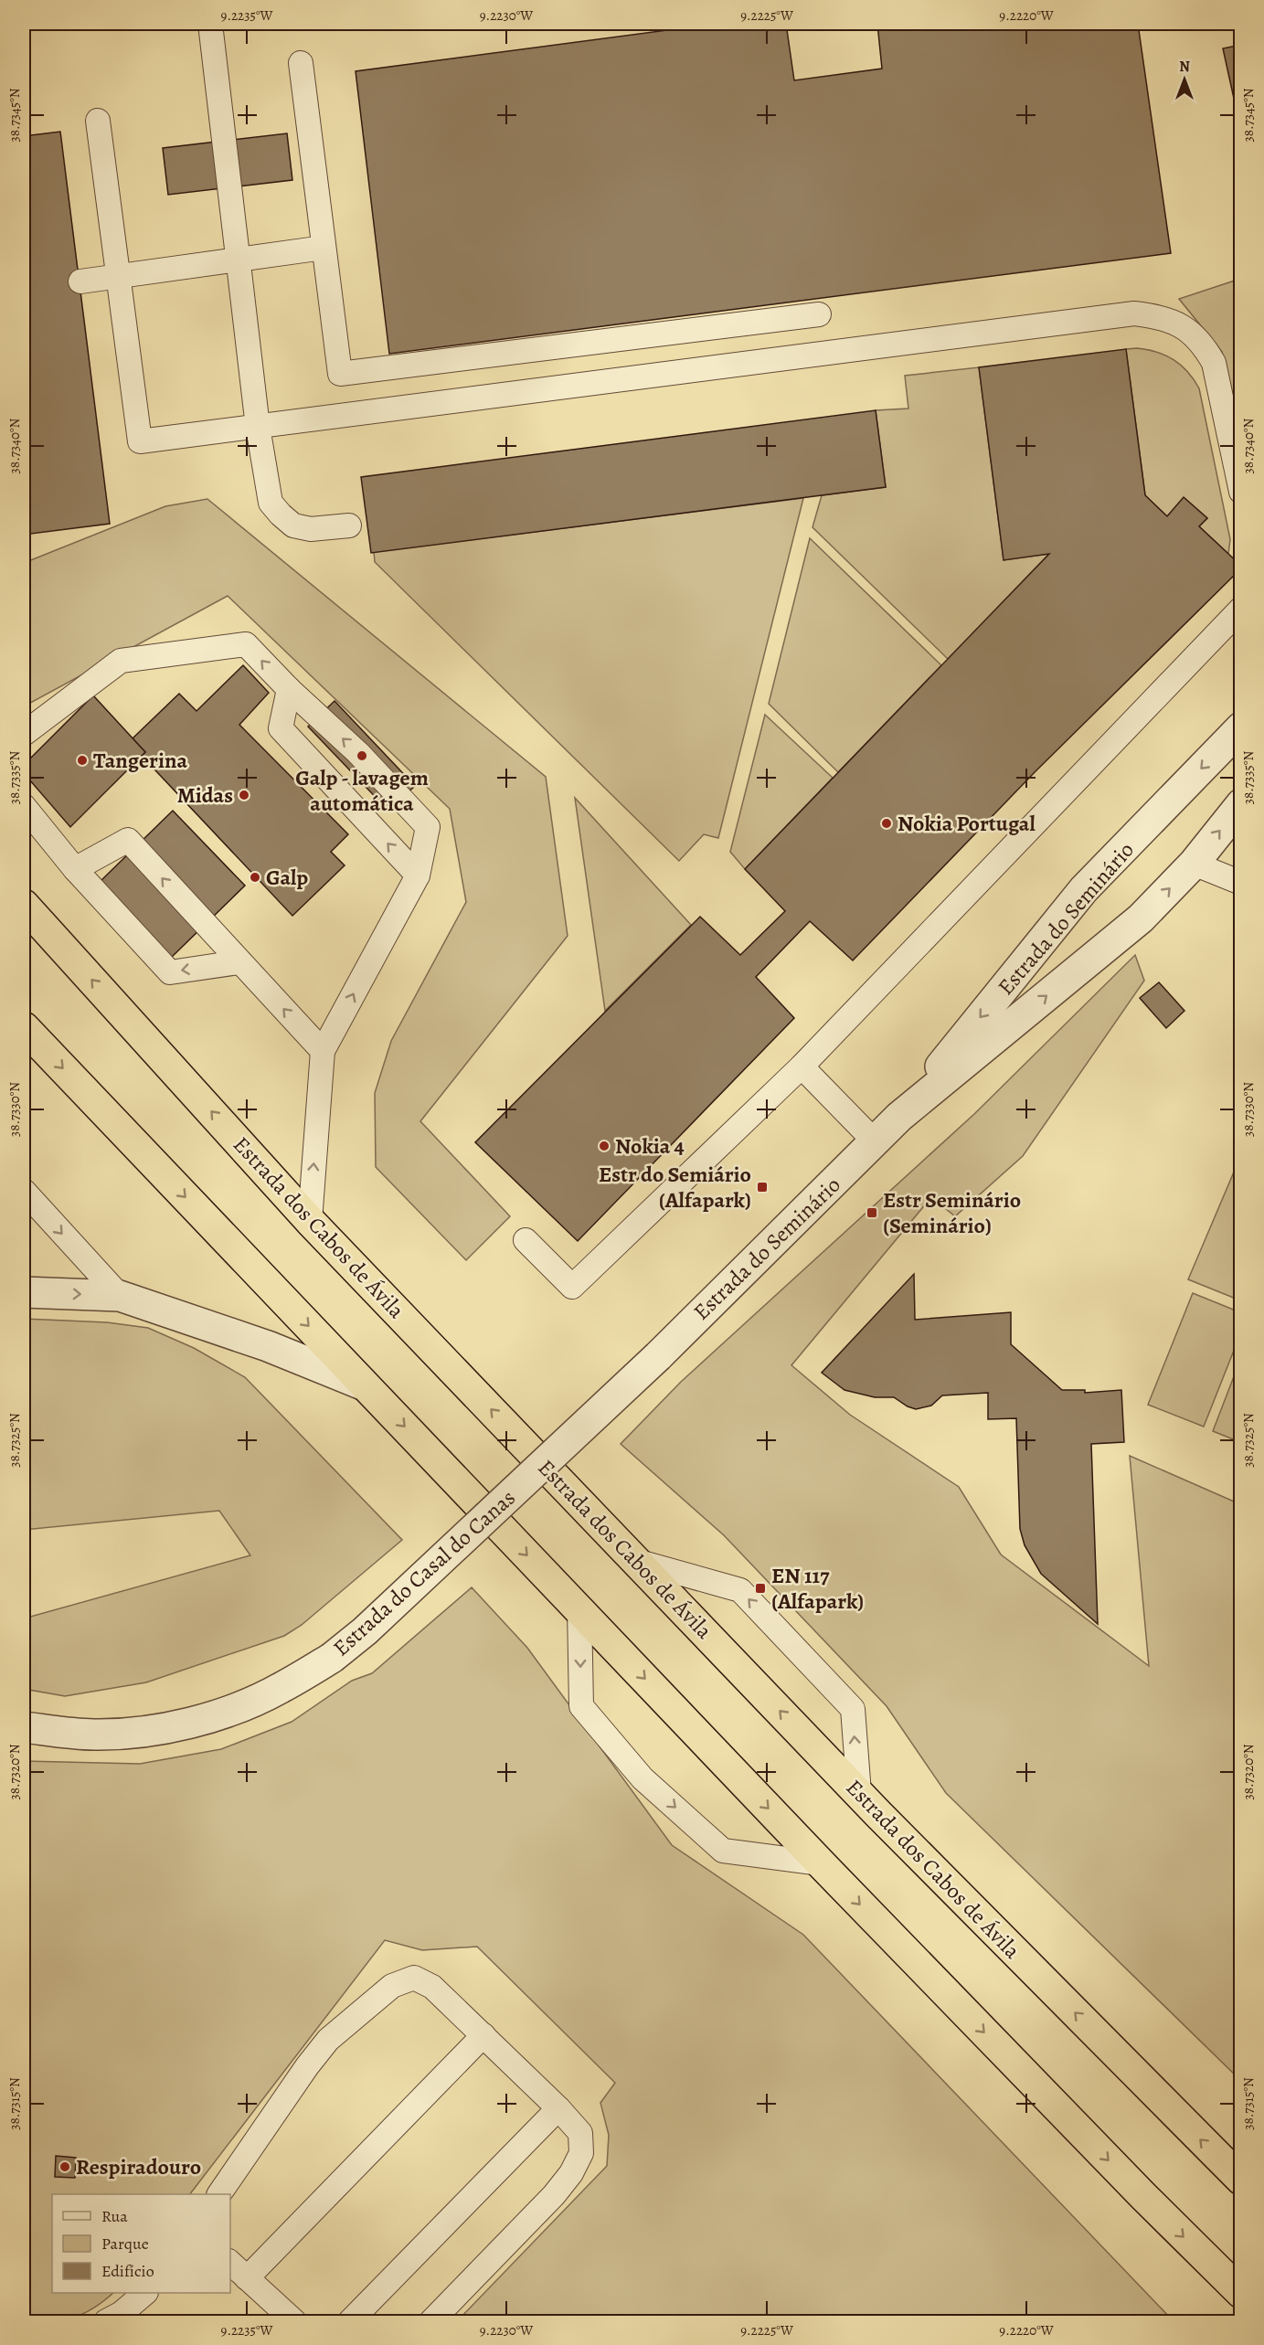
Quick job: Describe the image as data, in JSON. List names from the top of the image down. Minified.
{"streets":{"highway":["Estrada dos Cabos de Ávila"],"street":["Estrada do Seminário","Estrada do Casal do Canas"]},"crossings":[["Estrada do Seminário","Estrada do Casal do Canas"]],"places":{"other":["Galp - lavagem automática","Tangerina","Midas","Nokia Portugal","Galp","Nokia 4","Respiradouro"],"transit":["Estr do Semiário (Alfapark)","Estr Seminário (Seminário)","EN 117 (Alfapark)"]},"legend":["Rua","Parque","Edifício"],"north":"top","coordinates":["9.2235°W","9.2230°W","9.2225°W","9.2220°W","38.7345°N","38.7340°N","38.7335°N","38.7330°N","38.7325°N","38.7320°N","38.7315°N"]}
